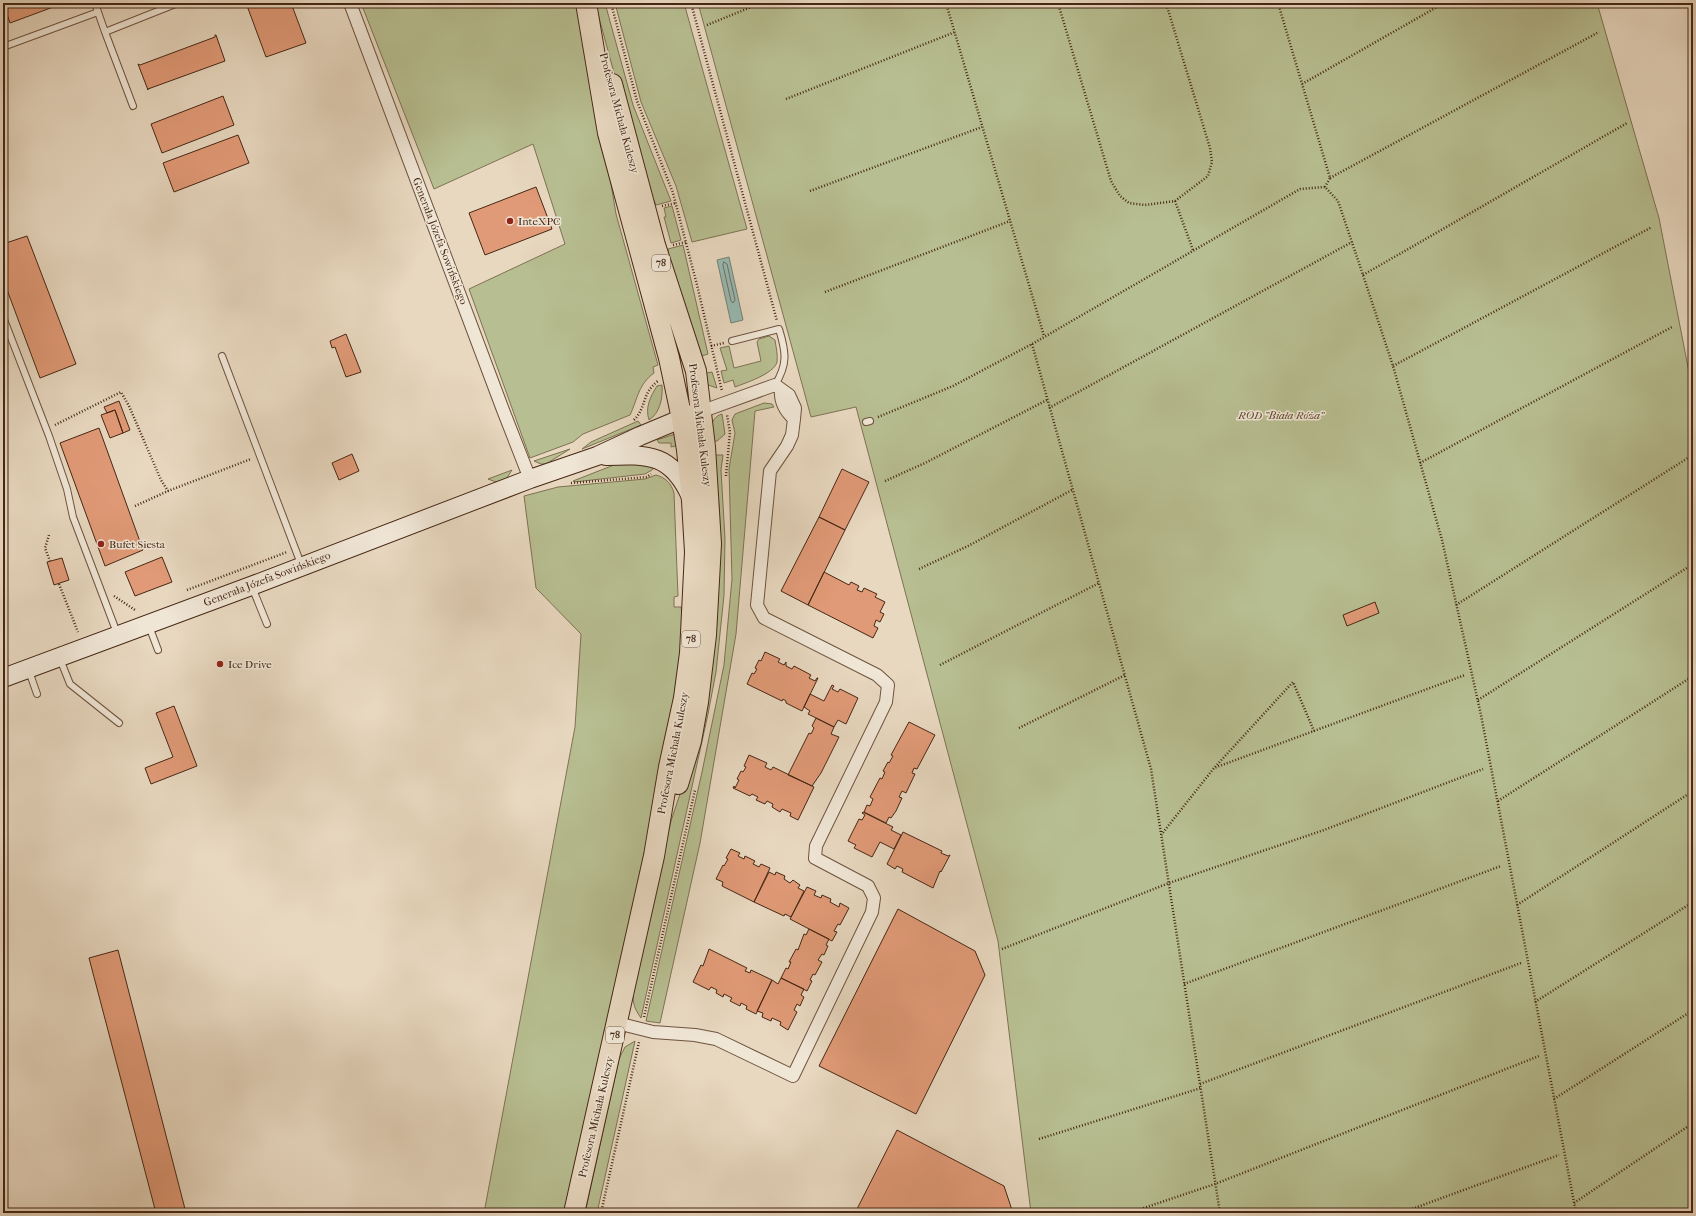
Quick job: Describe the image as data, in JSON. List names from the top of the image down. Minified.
{"streets":{"main road":["Profesora Michała Kuleszy","78"],"street":["Generała Józefa Sowińskiego"]},"crossings":[["Profesora Michała Kuleszy","Generała Józefa Sowińskiego"]],"parks":["ROD \"Biała Róża\""],"places":["InteXPC","Bufet Siesta","Ice Drive"]}
